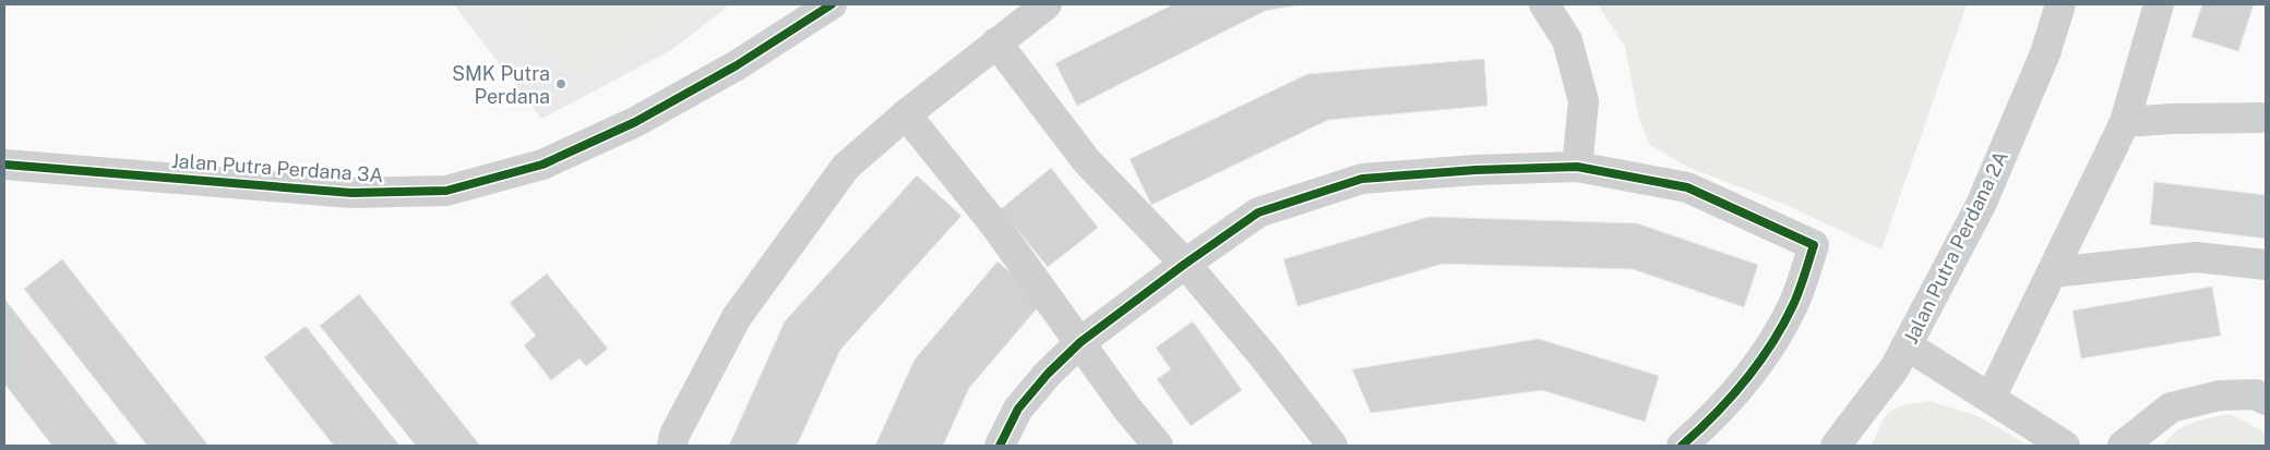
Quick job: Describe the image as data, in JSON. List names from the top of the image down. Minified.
{"streets":{"street":["Jalan Putra Perdana 3A","Jalan Putra Perdana 2A"]},"places":["SMK Putra Perdana"]}
